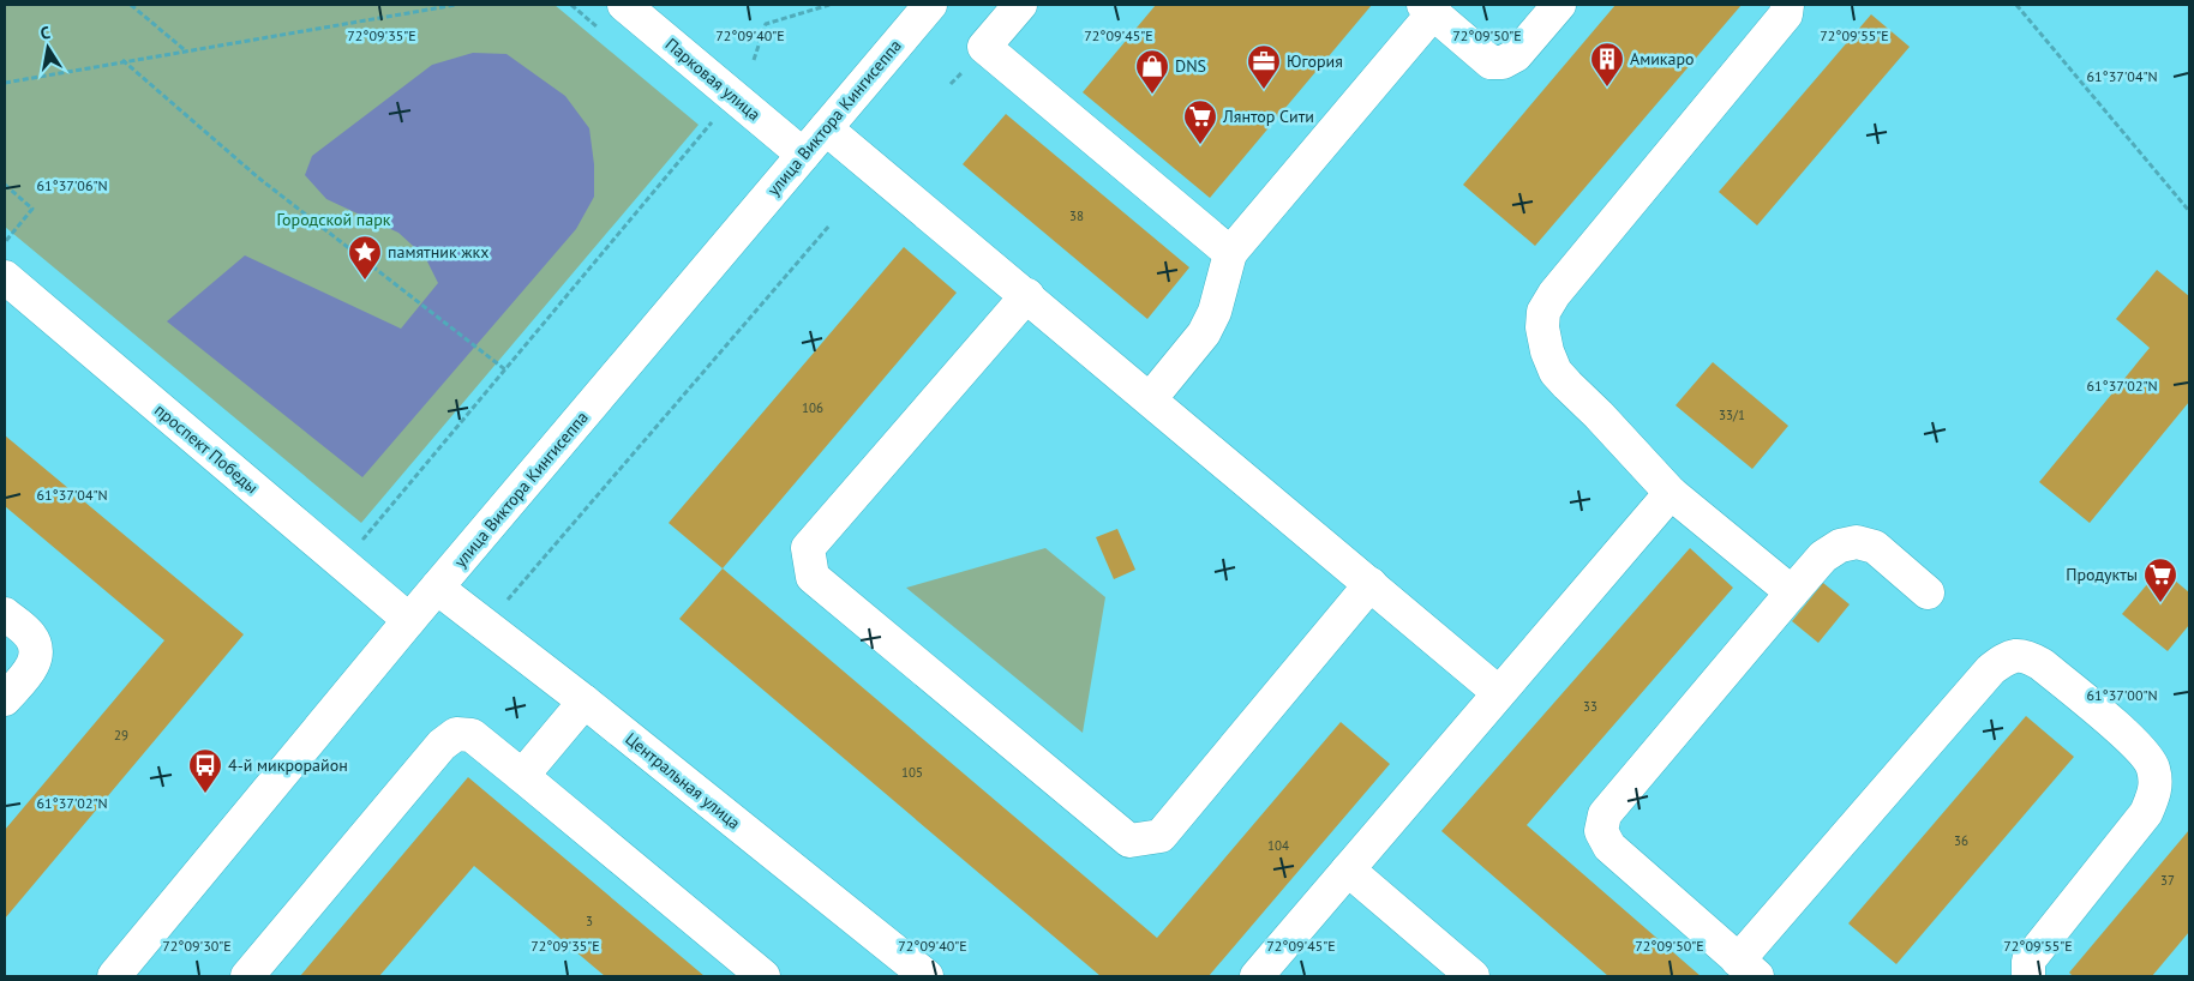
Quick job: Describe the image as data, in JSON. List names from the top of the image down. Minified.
{"streets":{"street":["Парковая улица","улица Виктора Кингисеппа","проспект Победы","Центральная улица"]},"crossings":[["Парковая улица","улица Виктора Кингисеппа"],["улица Виктора Кингисеппа","проспект Победы"],["улица Виктора Кингисеппа","Центральная улица"]],"parks":["Городской парк"],"places":{"building":["Амикаро"],"office":["Югория"],"shop":["DNS"],"supermarket":["Лянтор Сити","Продукты"],"place":["памятник жкх"],"bus stop":["4-й микрорайон"]},"house_numbers":["38","106","33/1","33","29","105","36","104","37","3"],"north":"top","coordinates":["72°09'35\"E","72°09'40\"E","72°09'45\"E","72°09'50\"E","72°09'55\"E","61°37'04\"N","61°37'06\"N","61°37'02\"N","61°37'00\"N","72°09'30\"E"]}
